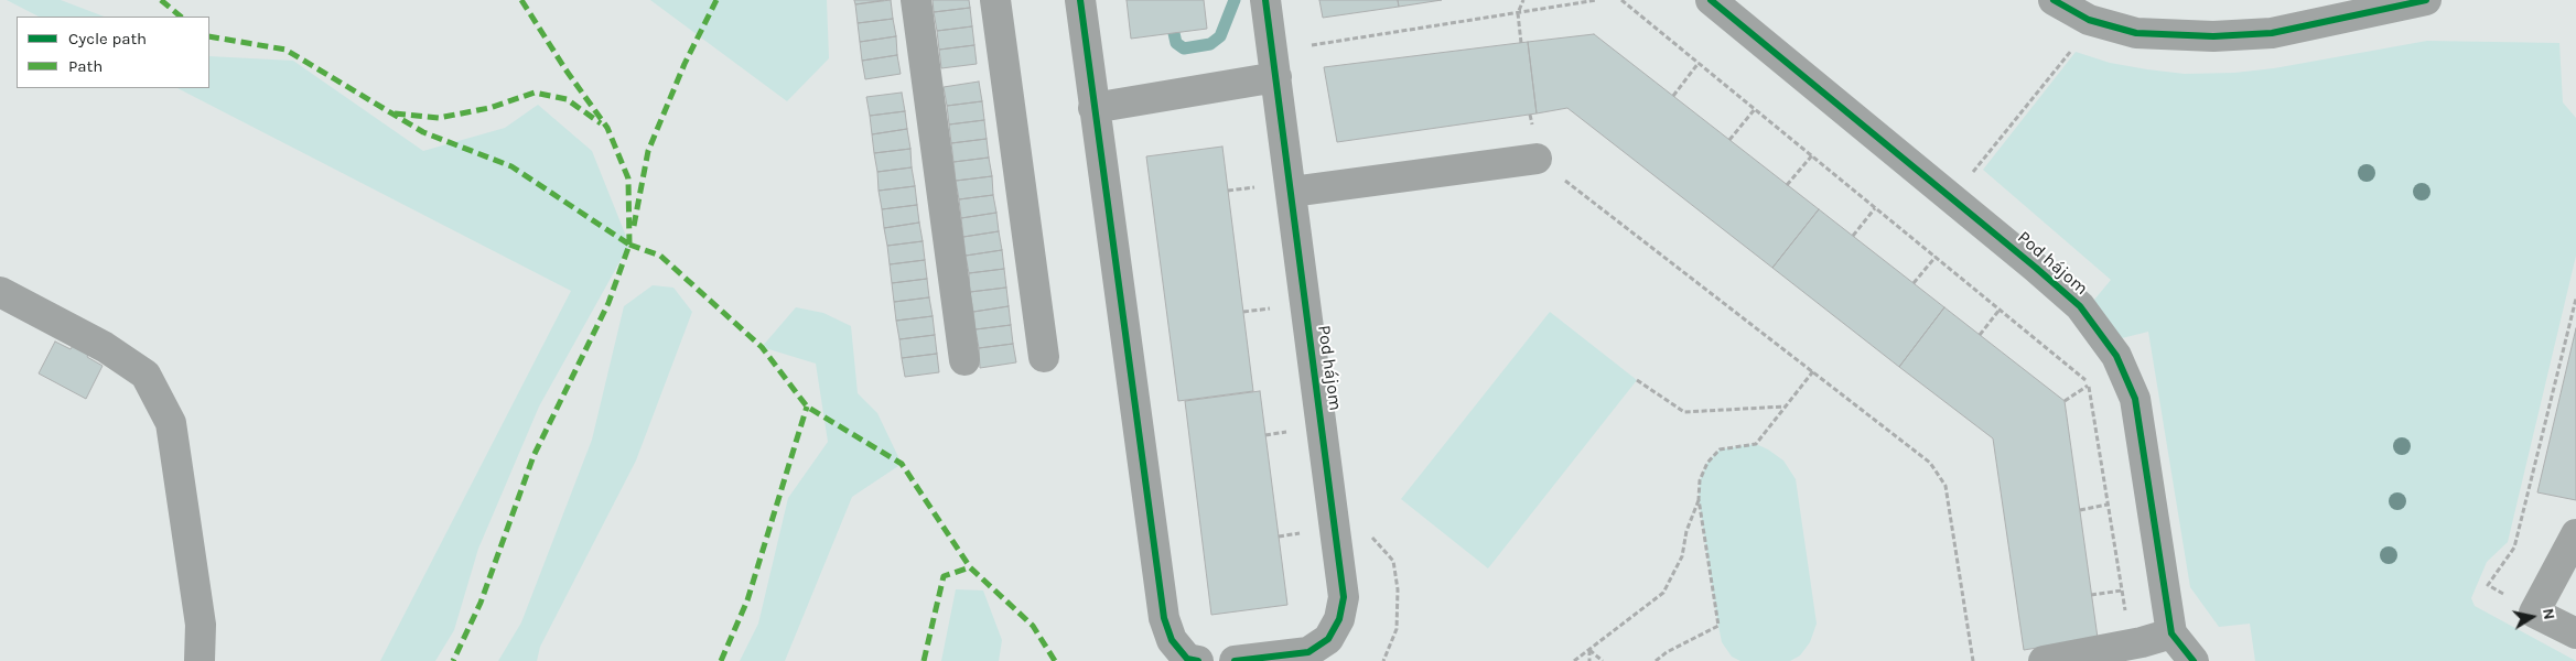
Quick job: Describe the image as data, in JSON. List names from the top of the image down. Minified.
{"streets":{"street":["Pod hájom"]},"legend":["Cycle path","Path"],"north":"right"}
